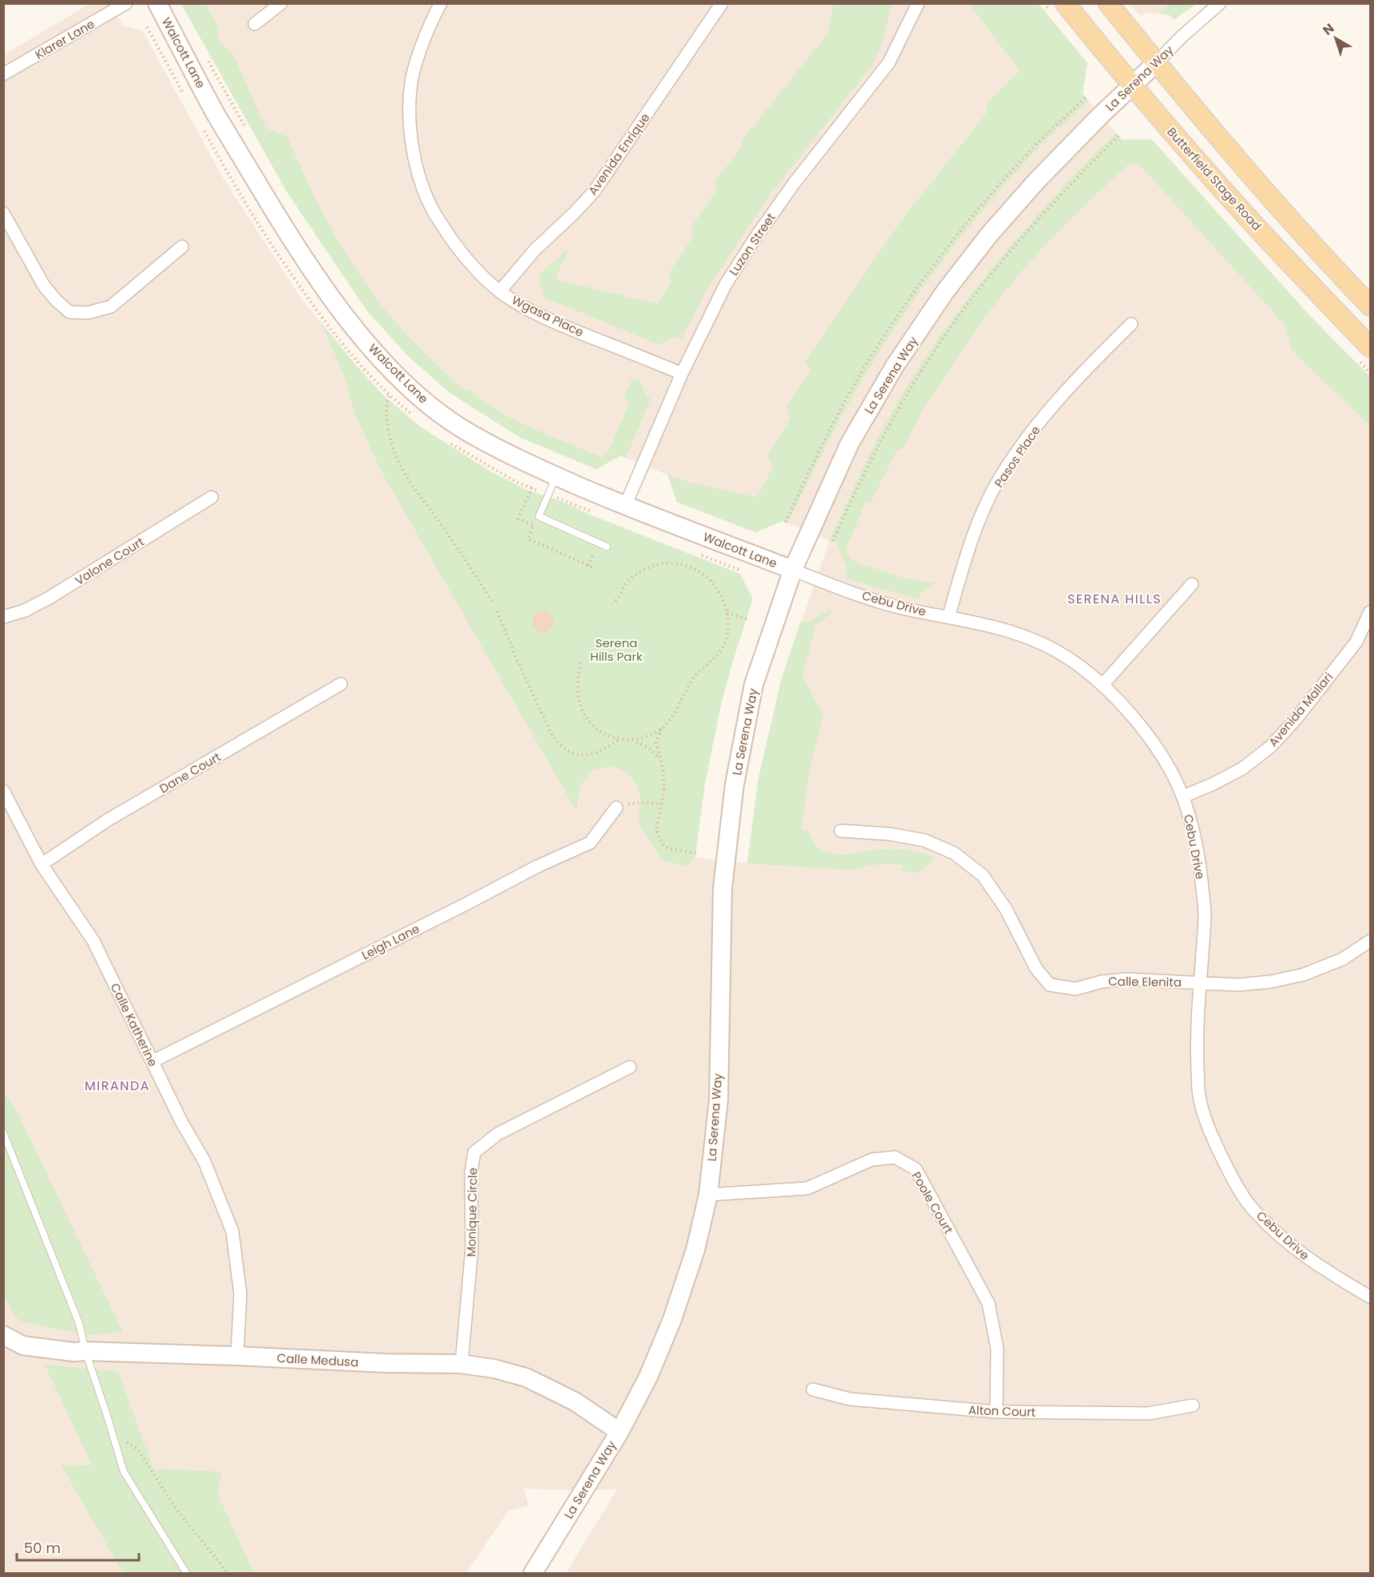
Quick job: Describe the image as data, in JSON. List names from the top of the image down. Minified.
{"streets":{"main road":["Walcott Lane","La Serena Way","Butterfield Stage Road","Calle Medusa"],"street":["Klarer Lane","Avenida Enrique","Luzon Street","Wgasa Place","Pasos Place","Valone Court","Cebu Drive","Avenida Mallari","Dane Court","Leigh Lane","Calle Elenita","Calle Katherine","Poole Court","Monique Circle","Alton Court"]},"crossings":[["Walcott Lane","La Serena Way"],["Walcott Lane","Luzon Street"],["Walcott Lane","Cebu Drive"],["La Serena Way","Butterfield Stage Road"],["La Serena Way","Cebu Drive"],["La Serena Way","Poole Court"],["La Serena Way","Calle Medusa"],["Avenida Enrique","Wgasa Place"],["Luzon Street","Wgasa Place"],["Pasos Place","Cebu Drive"],["Cebu Drive","Avenida Mallari"],["Cebu Drive","Calle Elenita"],["Dane Court","Calle Katherine"],["Leigh Lane","Calle Katherine"],["Calle Katherine","Calle Medusa"],["Poole Court","Alton Court"],["Monique Circle","Calle Medusa"]],"districts":["SERENA HILLS","MIRANDA"],"parks":["Serena Hills Park"],"scale_bar":"50 m","north":"top left"}
